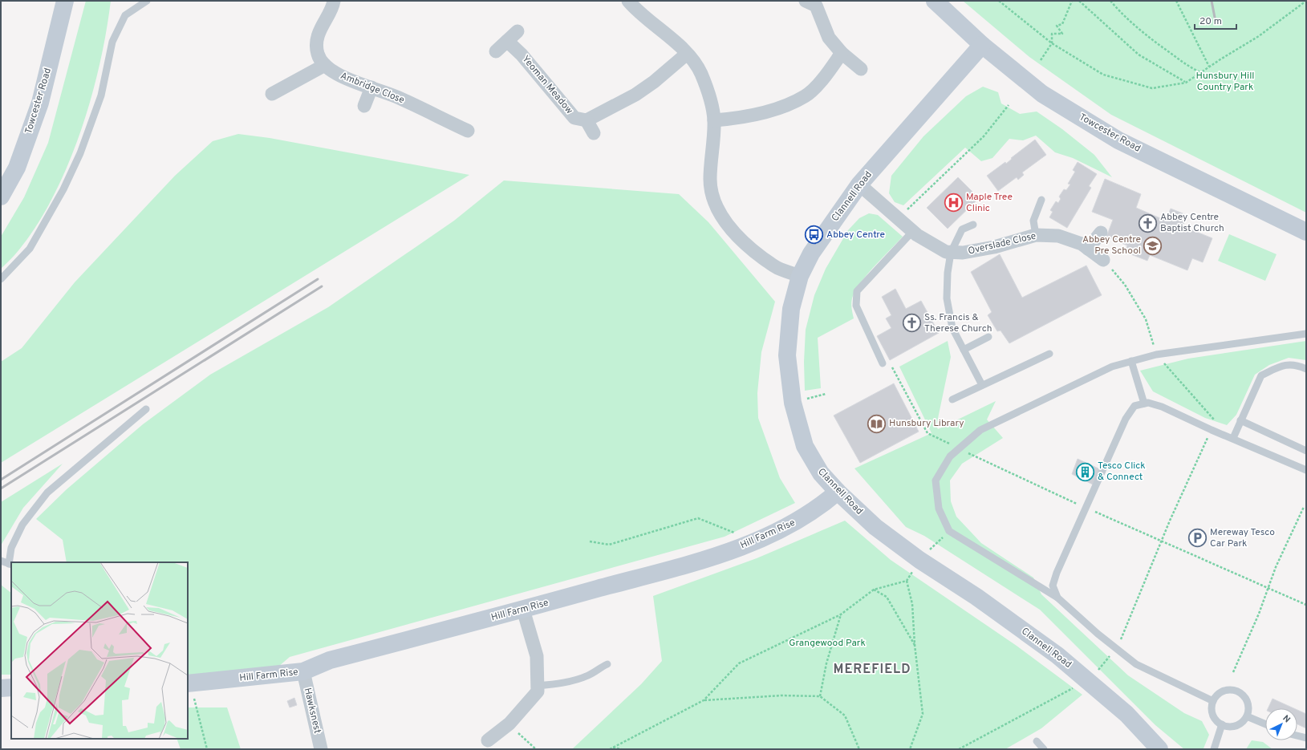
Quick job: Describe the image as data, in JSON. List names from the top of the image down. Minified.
{"streets":{"street":["Yeoman Meadow","Ambridge Close","Towcester Road","Clannell Road","Overslade Close","Hill Farm Rise","Hawksnest"]},"crossings":[["Towcester Road","Clannell Road"],["Clannell Road","Overslade Close"],["Clannell Road","Hill Farm Rise"],["Hill Farm Rise","Hawksnest"]],"districts":["MEREFIELD"],"parks":["Hunsbury Hill Country Park","Grangewood Park"],"places":{"hospital":["Maple Tree Clinic"],"church":["Abbey Centre Baptist Church","Ss. Francis & Therese Church"],"bus stop":["Abbey Centre"],"school or university":["Abbey Centre Pre School"],"library":["Hunsbury Library"],"building":["Tesco Click & Connect"],"parking":["Mereway Tesco Car Park"]},"scale_bar":"20 m","north":"top right"}
